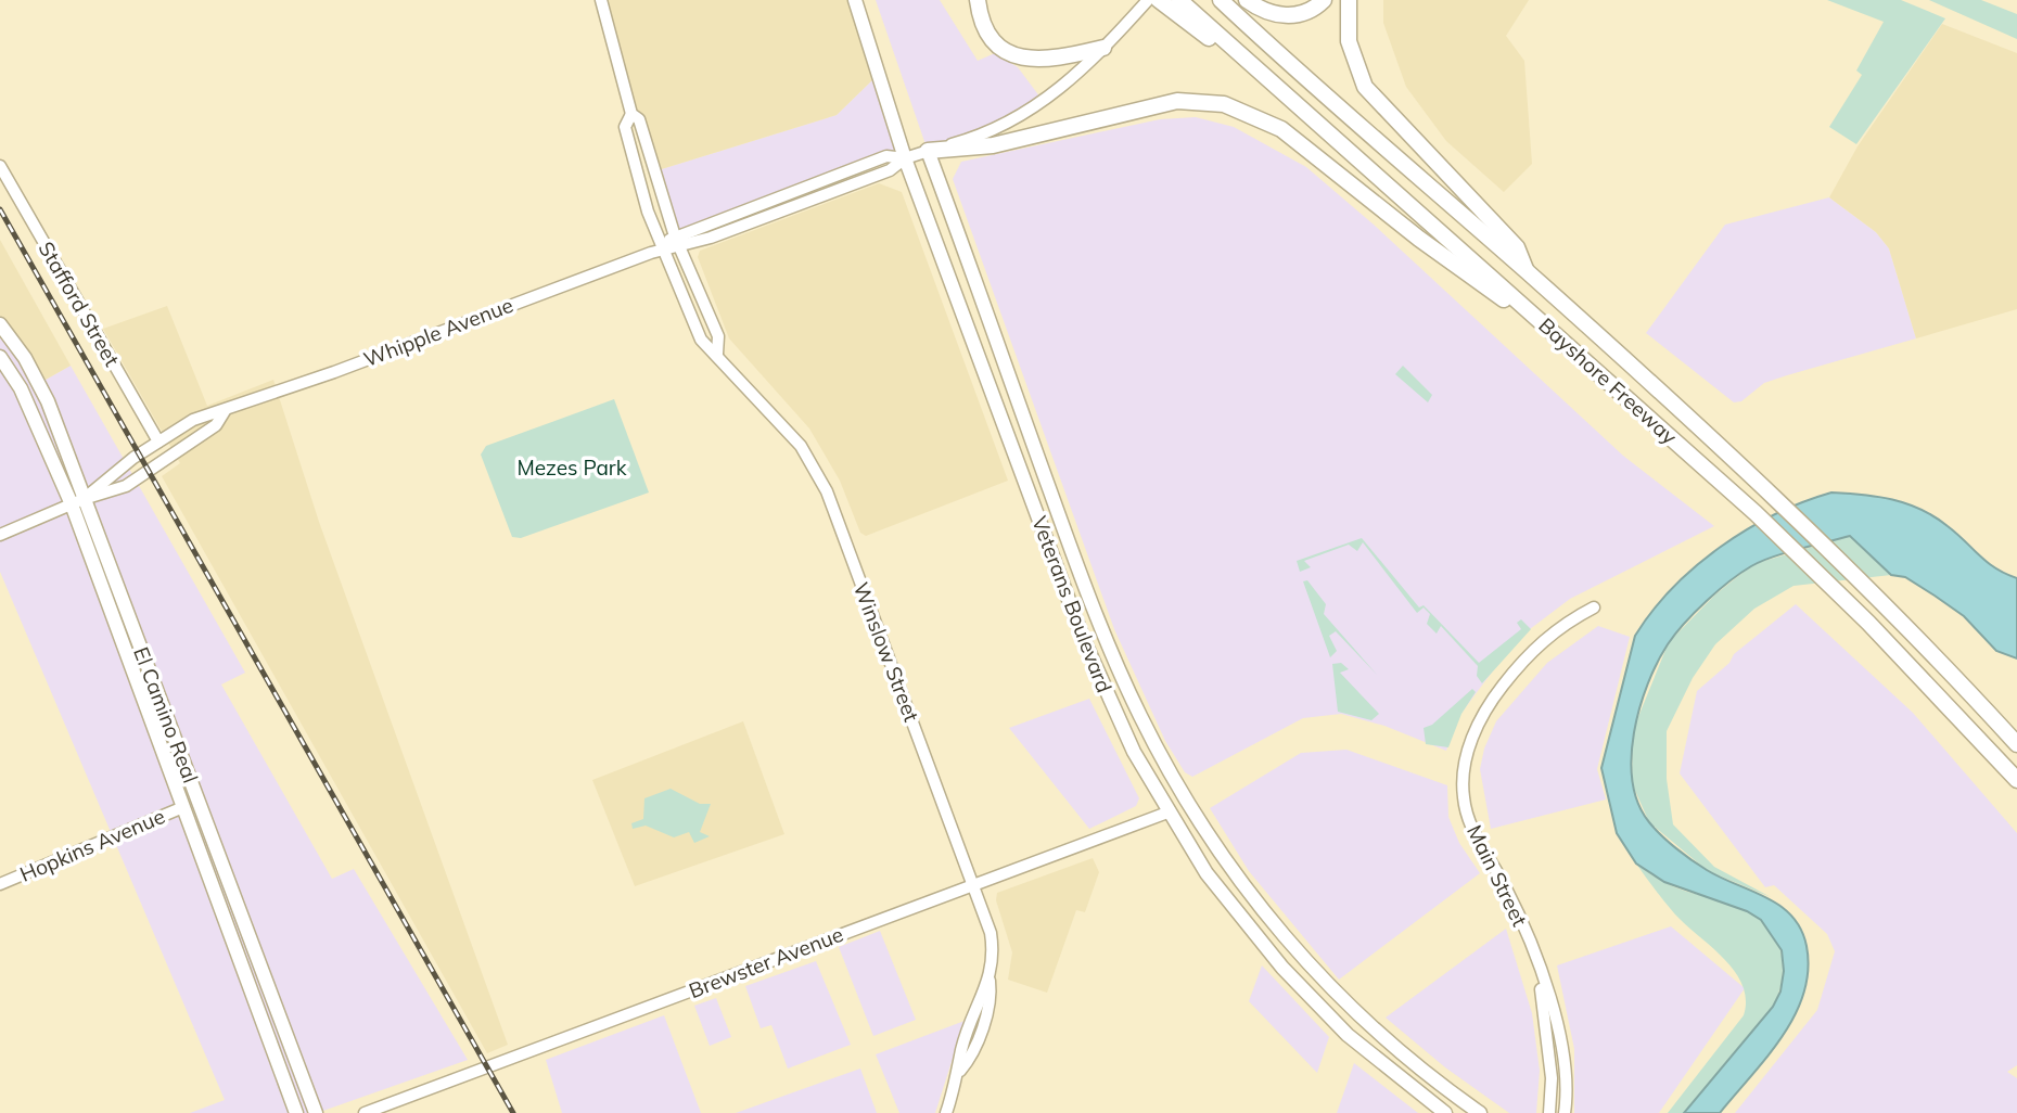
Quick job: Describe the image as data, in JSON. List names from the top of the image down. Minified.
{"streets":{"highway":["Bayshore Freeway"],"main road":["Veterans Boulevard","El Camino Real"],"street":["Stafford Street","Whipple Avenue","Winslow Street","Hopkins Avenue","Main Street","Brewster Avenue"]},"crossings":[["Stafford Street","Whipple Avenue"],["Whipple Avenue","Veterans Boulevard"],["Whipple Avenue","Winslow Street"],["Whipple Avenue","El Camino Real"],["Veterans Boulevard","Brewster Avenue"],["Winslow Street","Brewster Avenue"],["El Camino Real","Hopkins Avenue"]],"parks":["Mezes Park"]}
